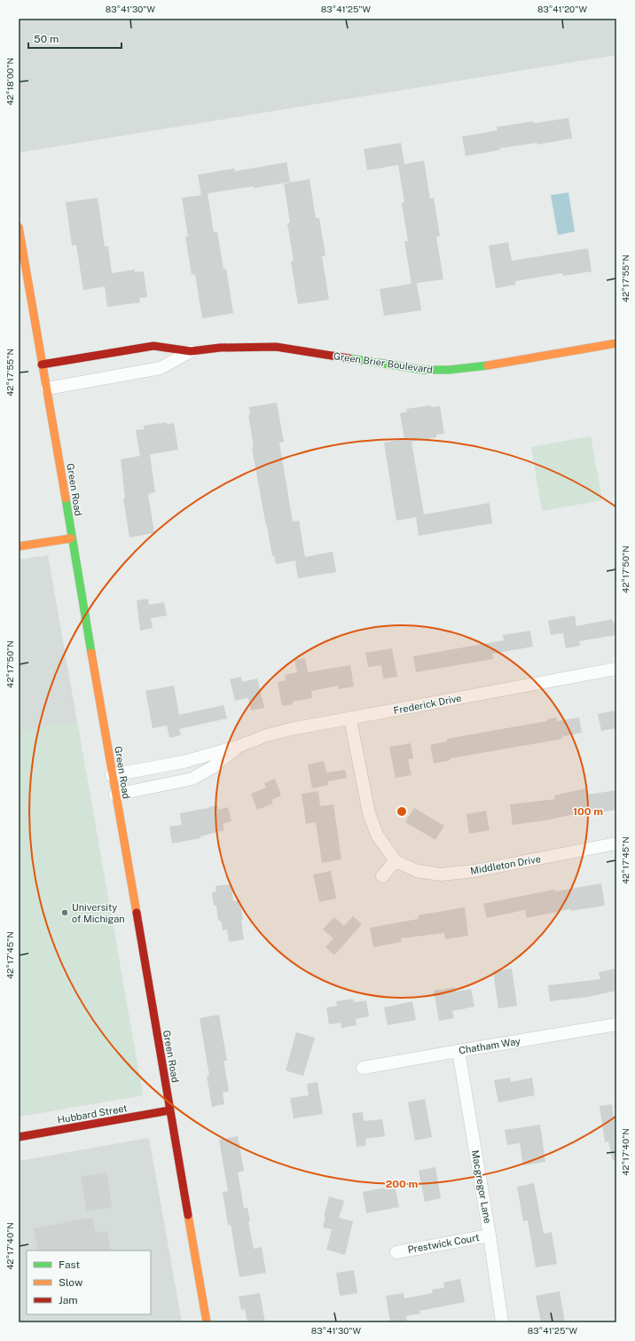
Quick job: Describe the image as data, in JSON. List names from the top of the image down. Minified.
{"streets":{"street":["Green Brier Boulevard","Green Road","Frederick Drive","Middleton Drive","Chatham Way","Hubbard Street","Macgregor Lane","Prestwick Court"]},"crossings":[["Green Brier Boulevard","Green Road"],["Green Road","Frederick Drive"],["Green Road","Hubbard Street"],["Frederick Drive","Middleton Drive"],["Chatham Way","Macgregor Lane"],["Macgregor Lane","Prestwick Court"]],"places":["University of Michigan"],"legend":["Fast","Slow","Jam"],"scale_bar":"50 m","coordinates":["83°41'30\"W","83°41'25\"W","83°41'20\"W","42°18'00\"N","42°17'55\"N","42°17'50\"N","42°17'45\"N","42°17'40\"N"],"rings":["100 m","200 m"]}
